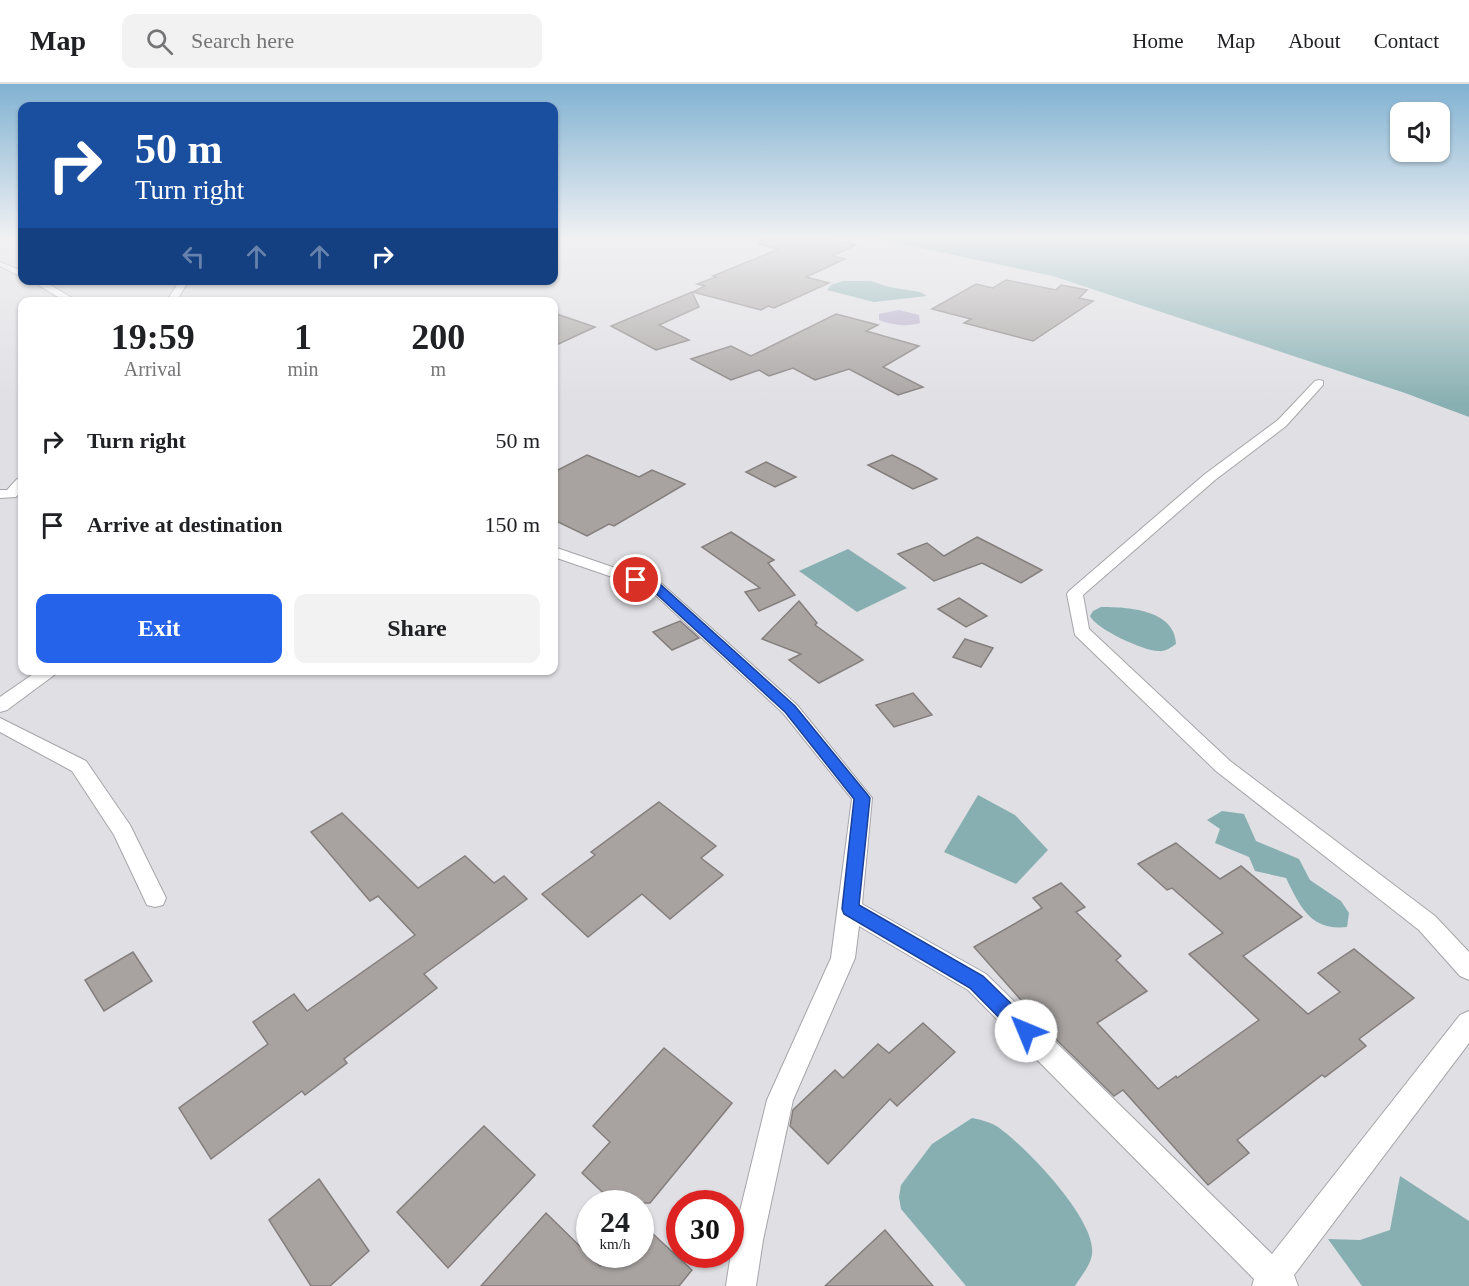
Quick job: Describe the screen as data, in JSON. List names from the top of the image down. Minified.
{"page":{"header":"Map","search":"Search here","nav":["Home","Map","About","Contact"],"turn":["50 m","Turn right"],"eta":["19:59","Arrival","1","min","200","m"],"list":[{"name":"Turn right","value":"50 m"},{"name":"Arrive at destination","value":"150 m"}],"buttons":["Exit","Share"],"speed":"24 km/h","limit":"30"}}
